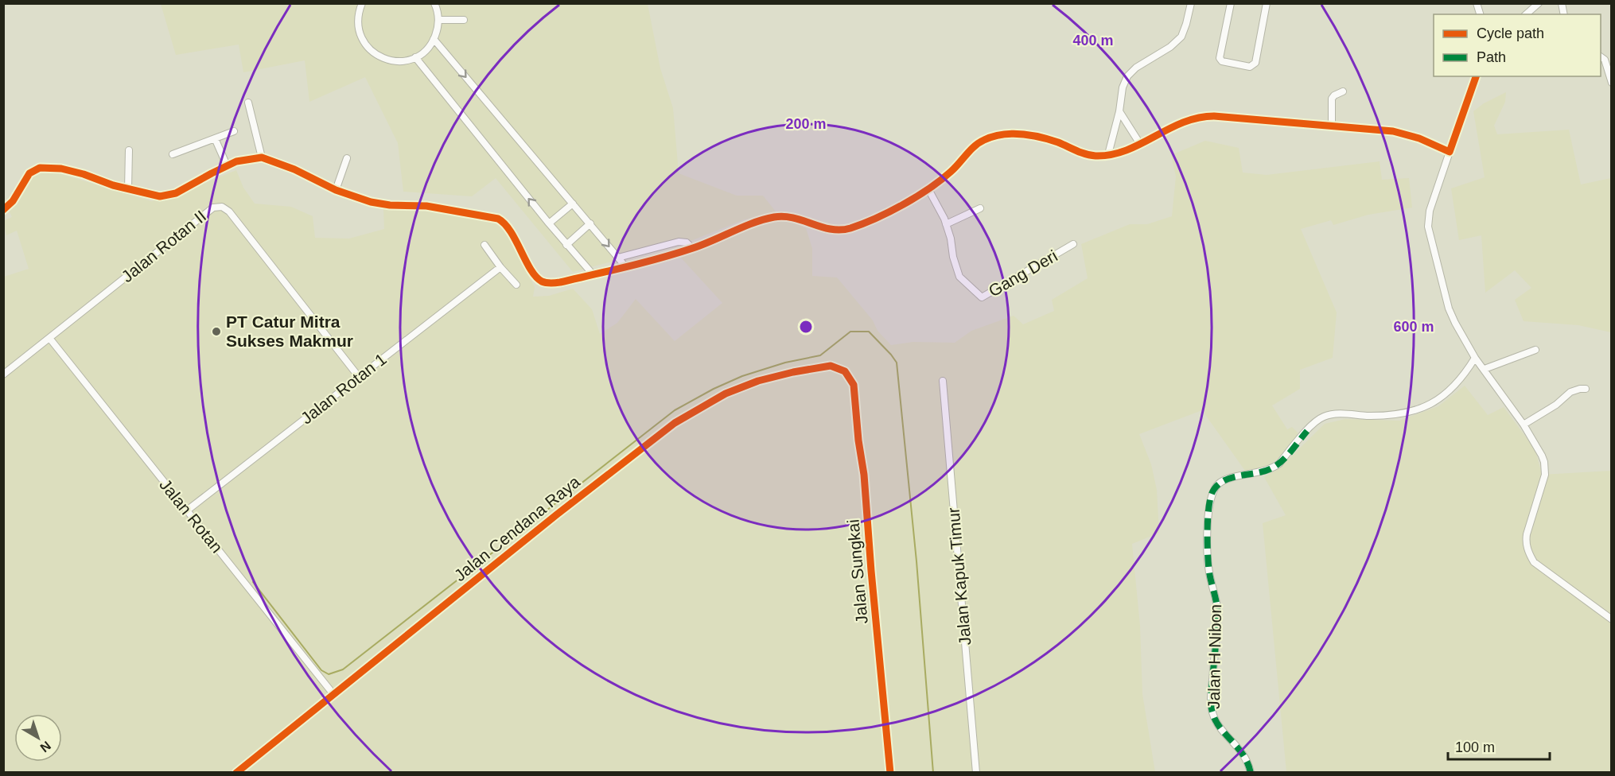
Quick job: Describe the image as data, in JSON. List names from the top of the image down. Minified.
{"streets":{"street":["Jalan Rotan II","Gang Deri","Jalan Rotan 1","Jalan Rotan","Jalan Cendana Raya","Jalan Sungkai","Jalan Kapuk Timur","Jalan H Nibon"]},"crossings":[["Jalan Rotan II","Jalan Rotan 1"],["Jalan Rotan II","Jalan Rotan"],["Jalan Rotan 1","Jalan Rotan"],["Jalan Rotan","Jalan Cendana Raya"],["Jalan Cendana Raya","Jalan Sungkai"]],"places":["PT Catur Mitra Sukses Makmur"],"legend":["Cycle path","Path"],"scale_bar":"100 m","north":"bottom right","rings":["400 m","200 m","600 m"]}
